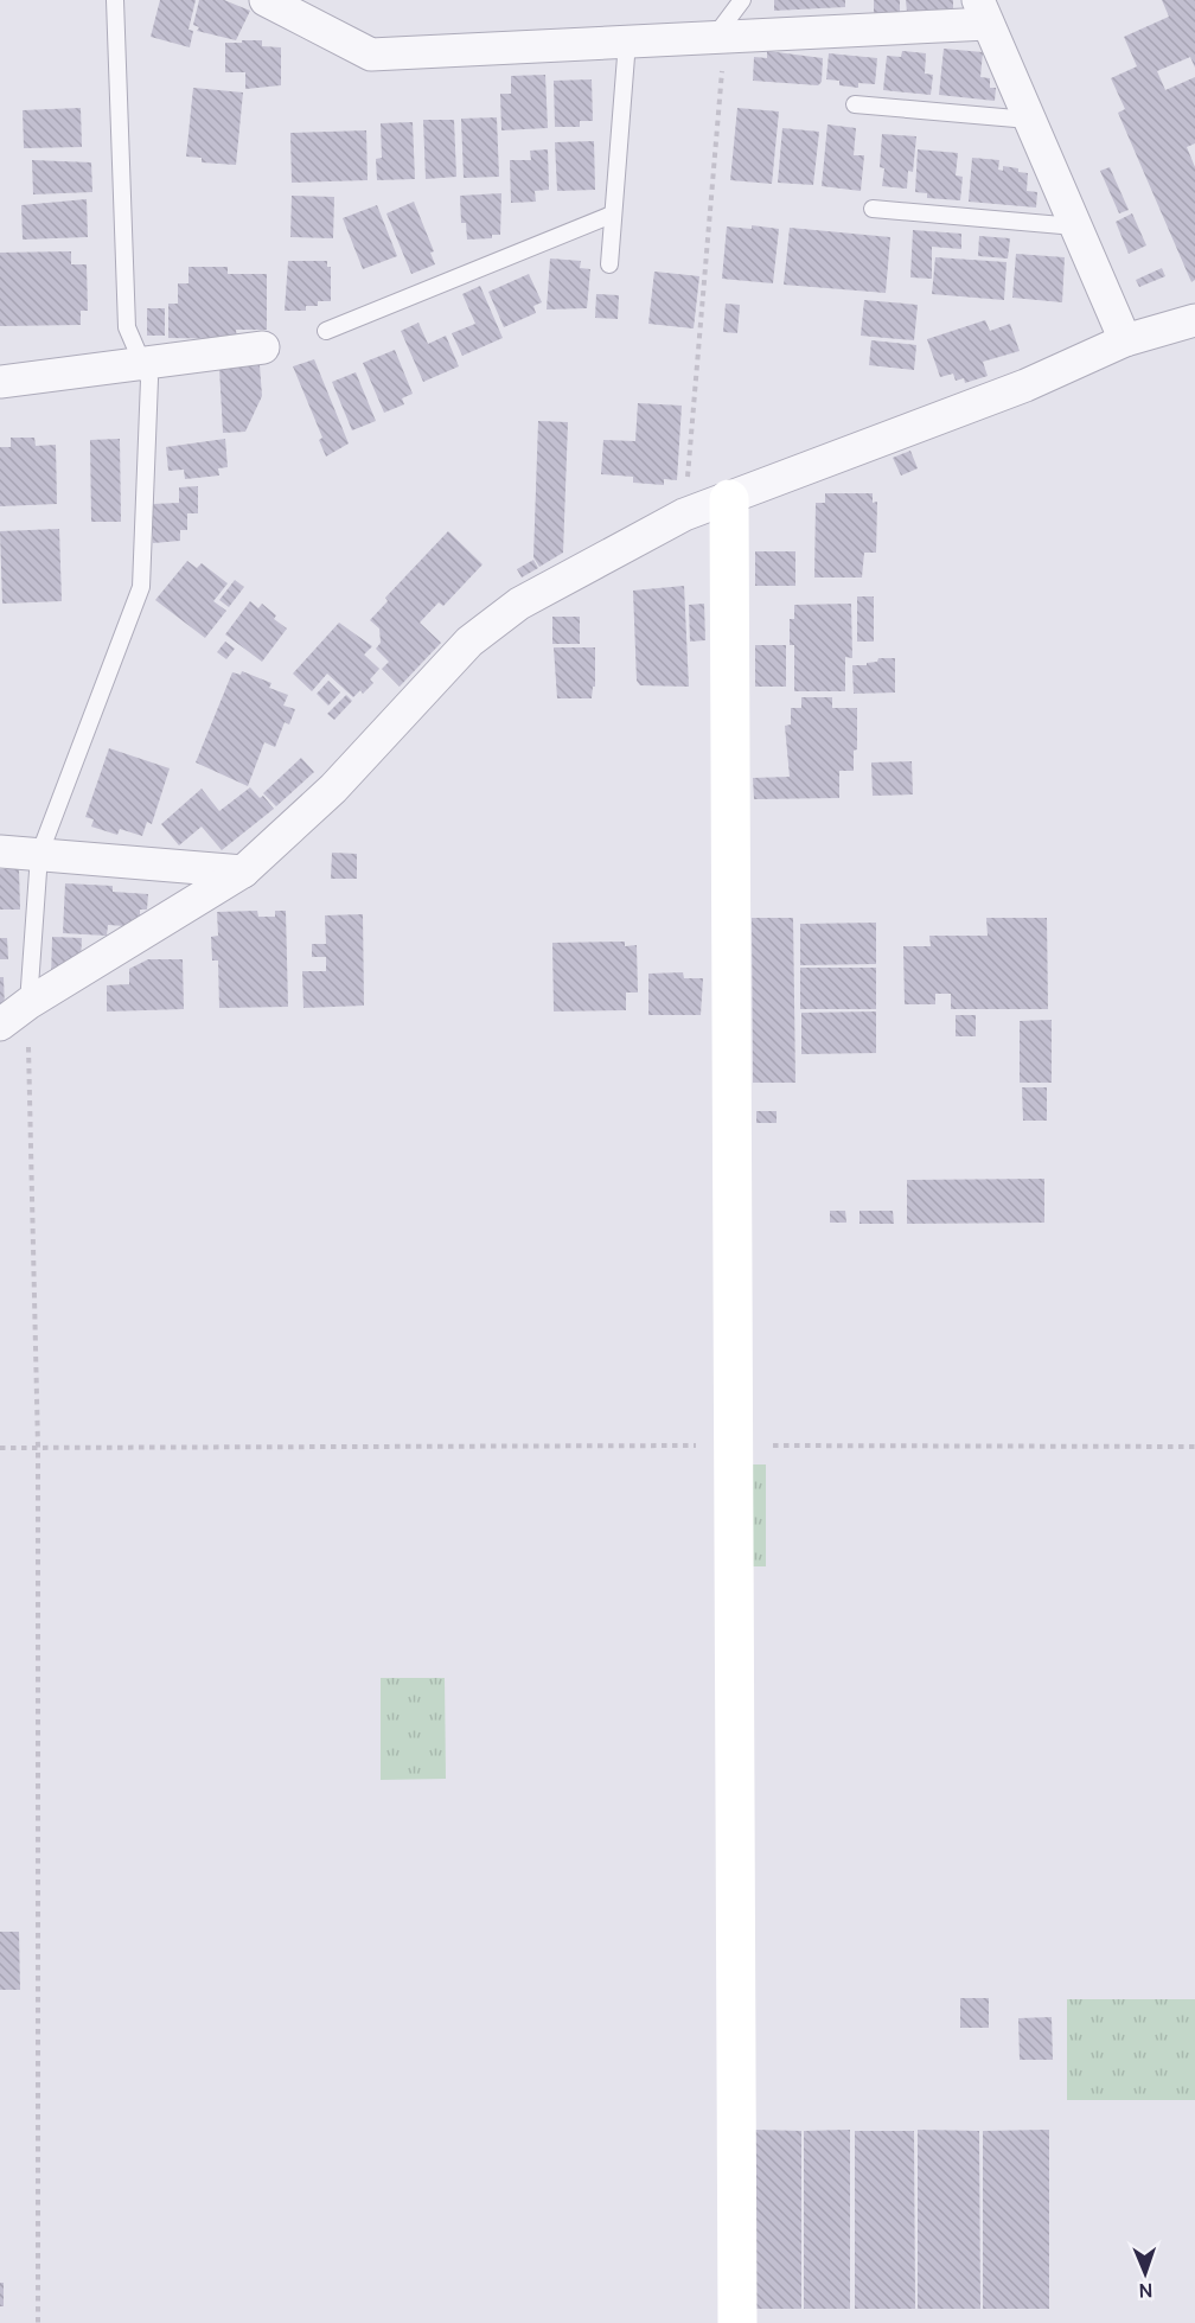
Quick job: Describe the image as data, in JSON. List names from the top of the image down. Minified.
{"north":"bottom"}
